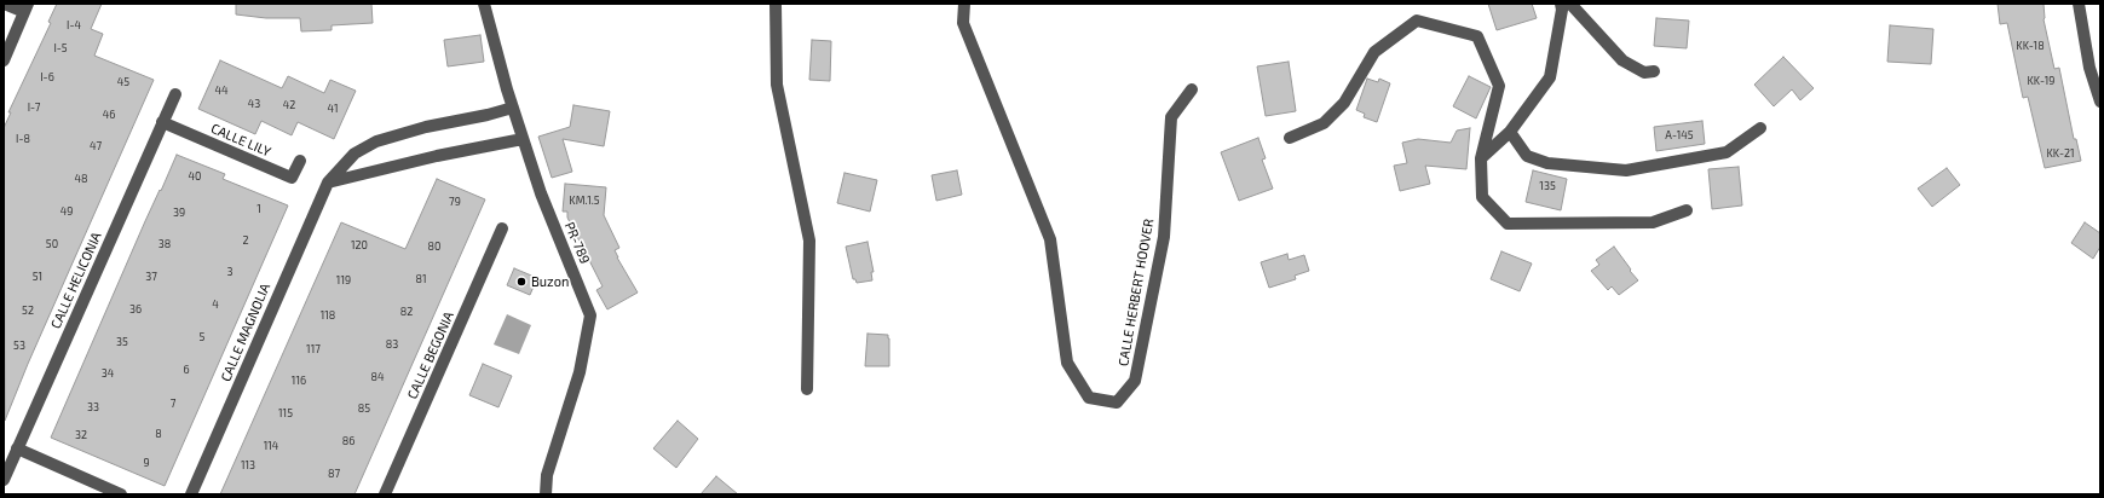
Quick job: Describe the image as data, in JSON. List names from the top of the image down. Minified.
{"streets":{"street":["CALLE LILY","PR-789","CALLE HELICONIA","CALLE HERBERT HOOVER","CALLE MAGNOLIA","CALLE BEGONIA"]},"crossings":[["CALLE LILY","CALLE HELICONIA"],["PR-789","CALLE MAGNOLIA"]],"places":["Buzon"],"house_numbers":["I-4","KK-18","I-5","I-6","KK-19","45","44","43","42","I-7","41","46","A-145","I-8","47","KK-21","40","48","135","KM.1.5","79","1","49","39","2","50","38","120","80","3","51","37","81","119","4","36","52","82","118","5","35","83","53","117","6","34","84","116","7","33","85","115","8","32","86","114","9","113","87"]}
